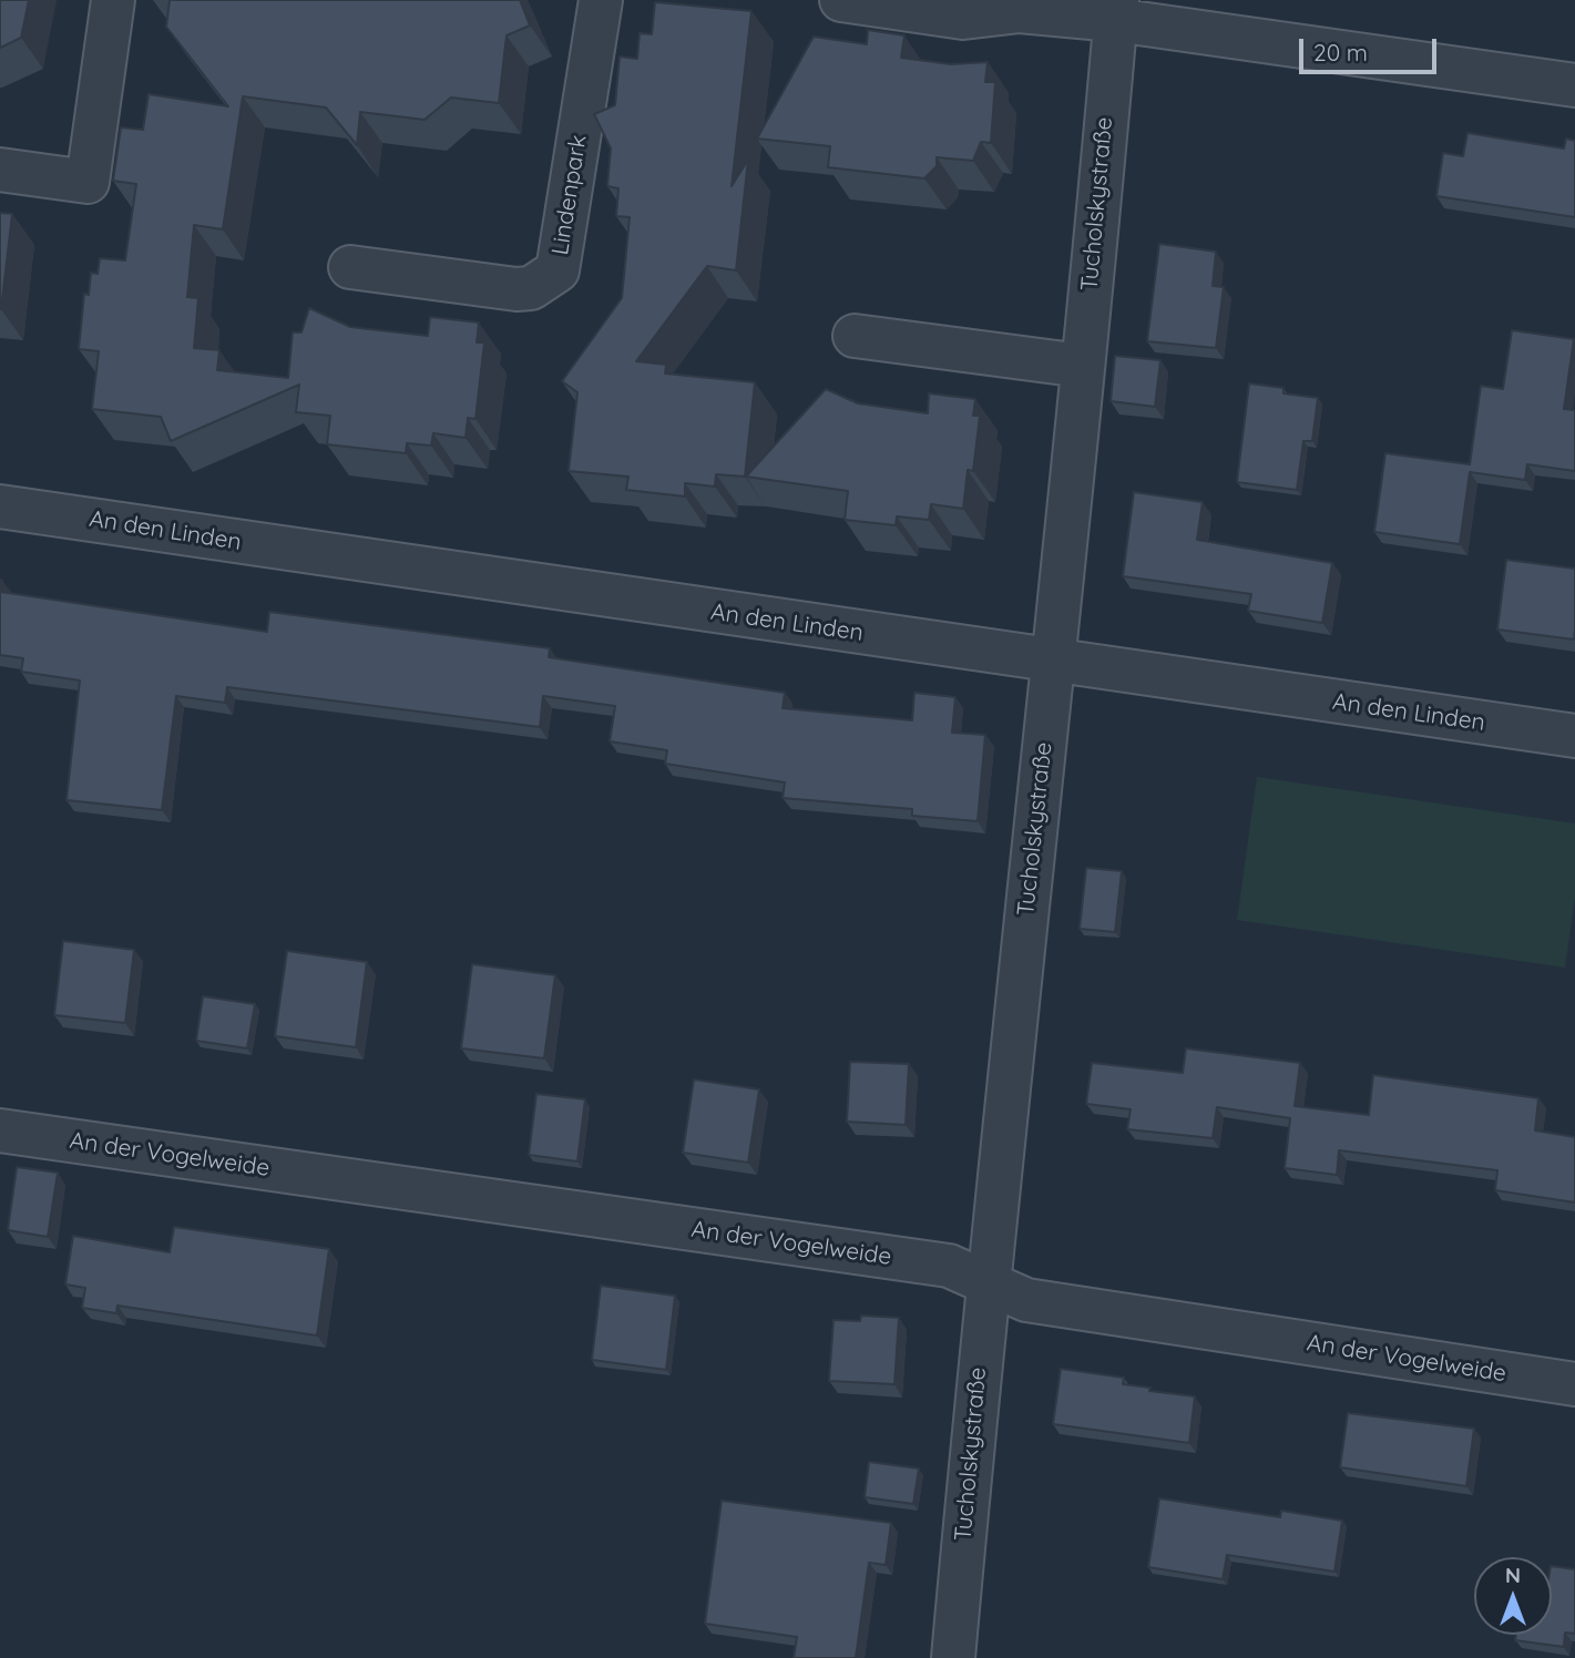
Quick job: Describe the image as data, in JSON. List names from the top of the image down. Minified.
{"streets":{"street":["Lindenpark","Tucholskystraße","An den Linden","An der Vogelweide"]},"crossings":[["Tucholskystraße","An den Linden"],["Tucholskystraße","An der Vogelweide"]],"scale_bar":"20 m","north":"top"}
